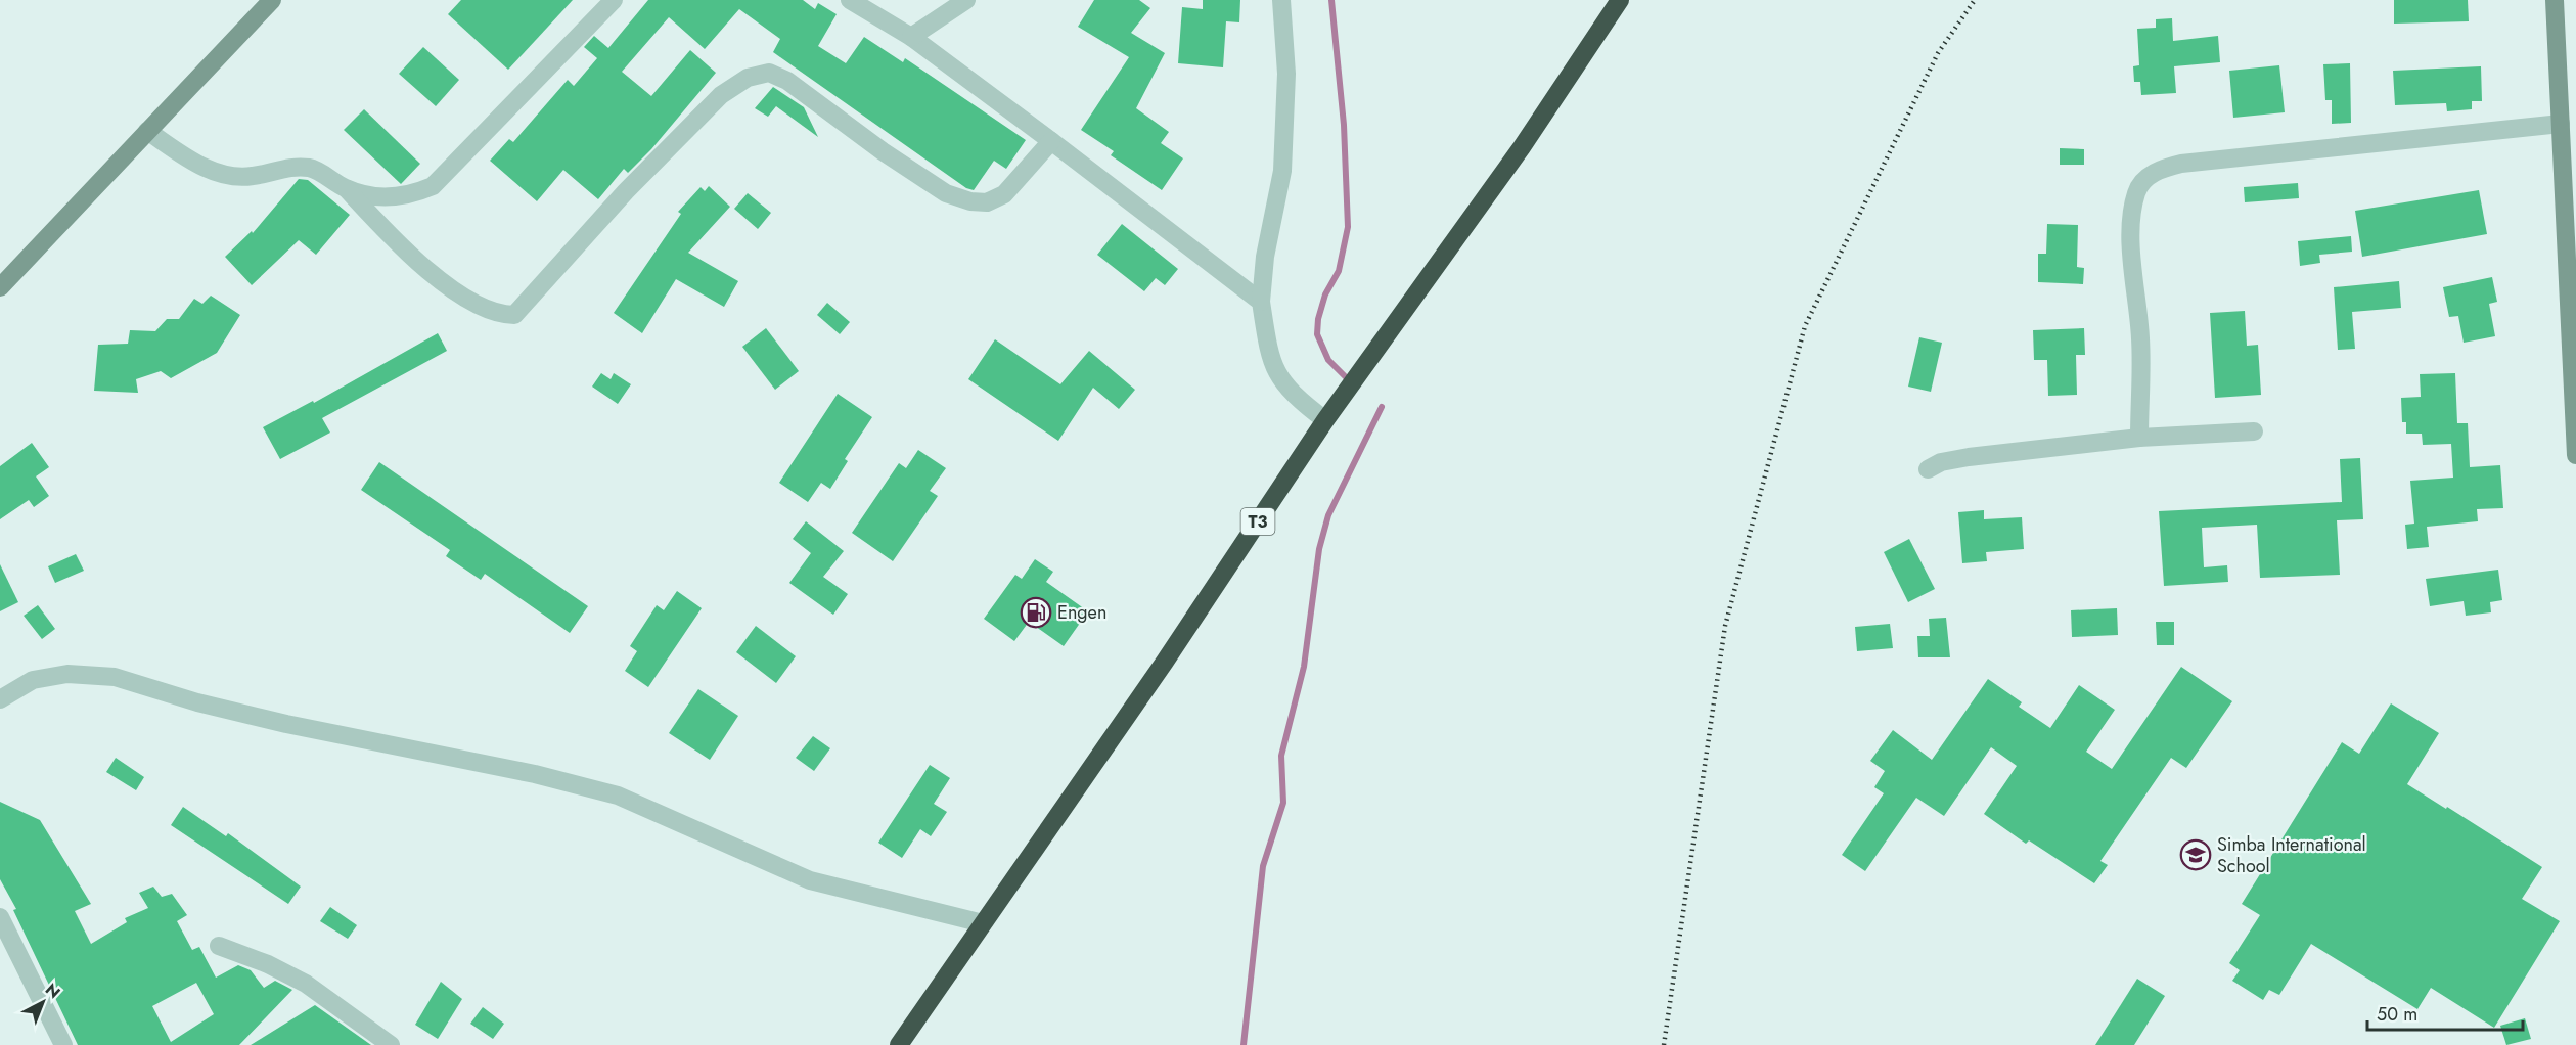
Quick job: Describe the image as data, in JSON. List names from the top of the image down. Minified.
{"streets":{"highway":["T3"]},"places":{"fuel station":["Engen"],"school or university":["Simba International School"]},"scale_bar":"50 m","north":"top right"}
